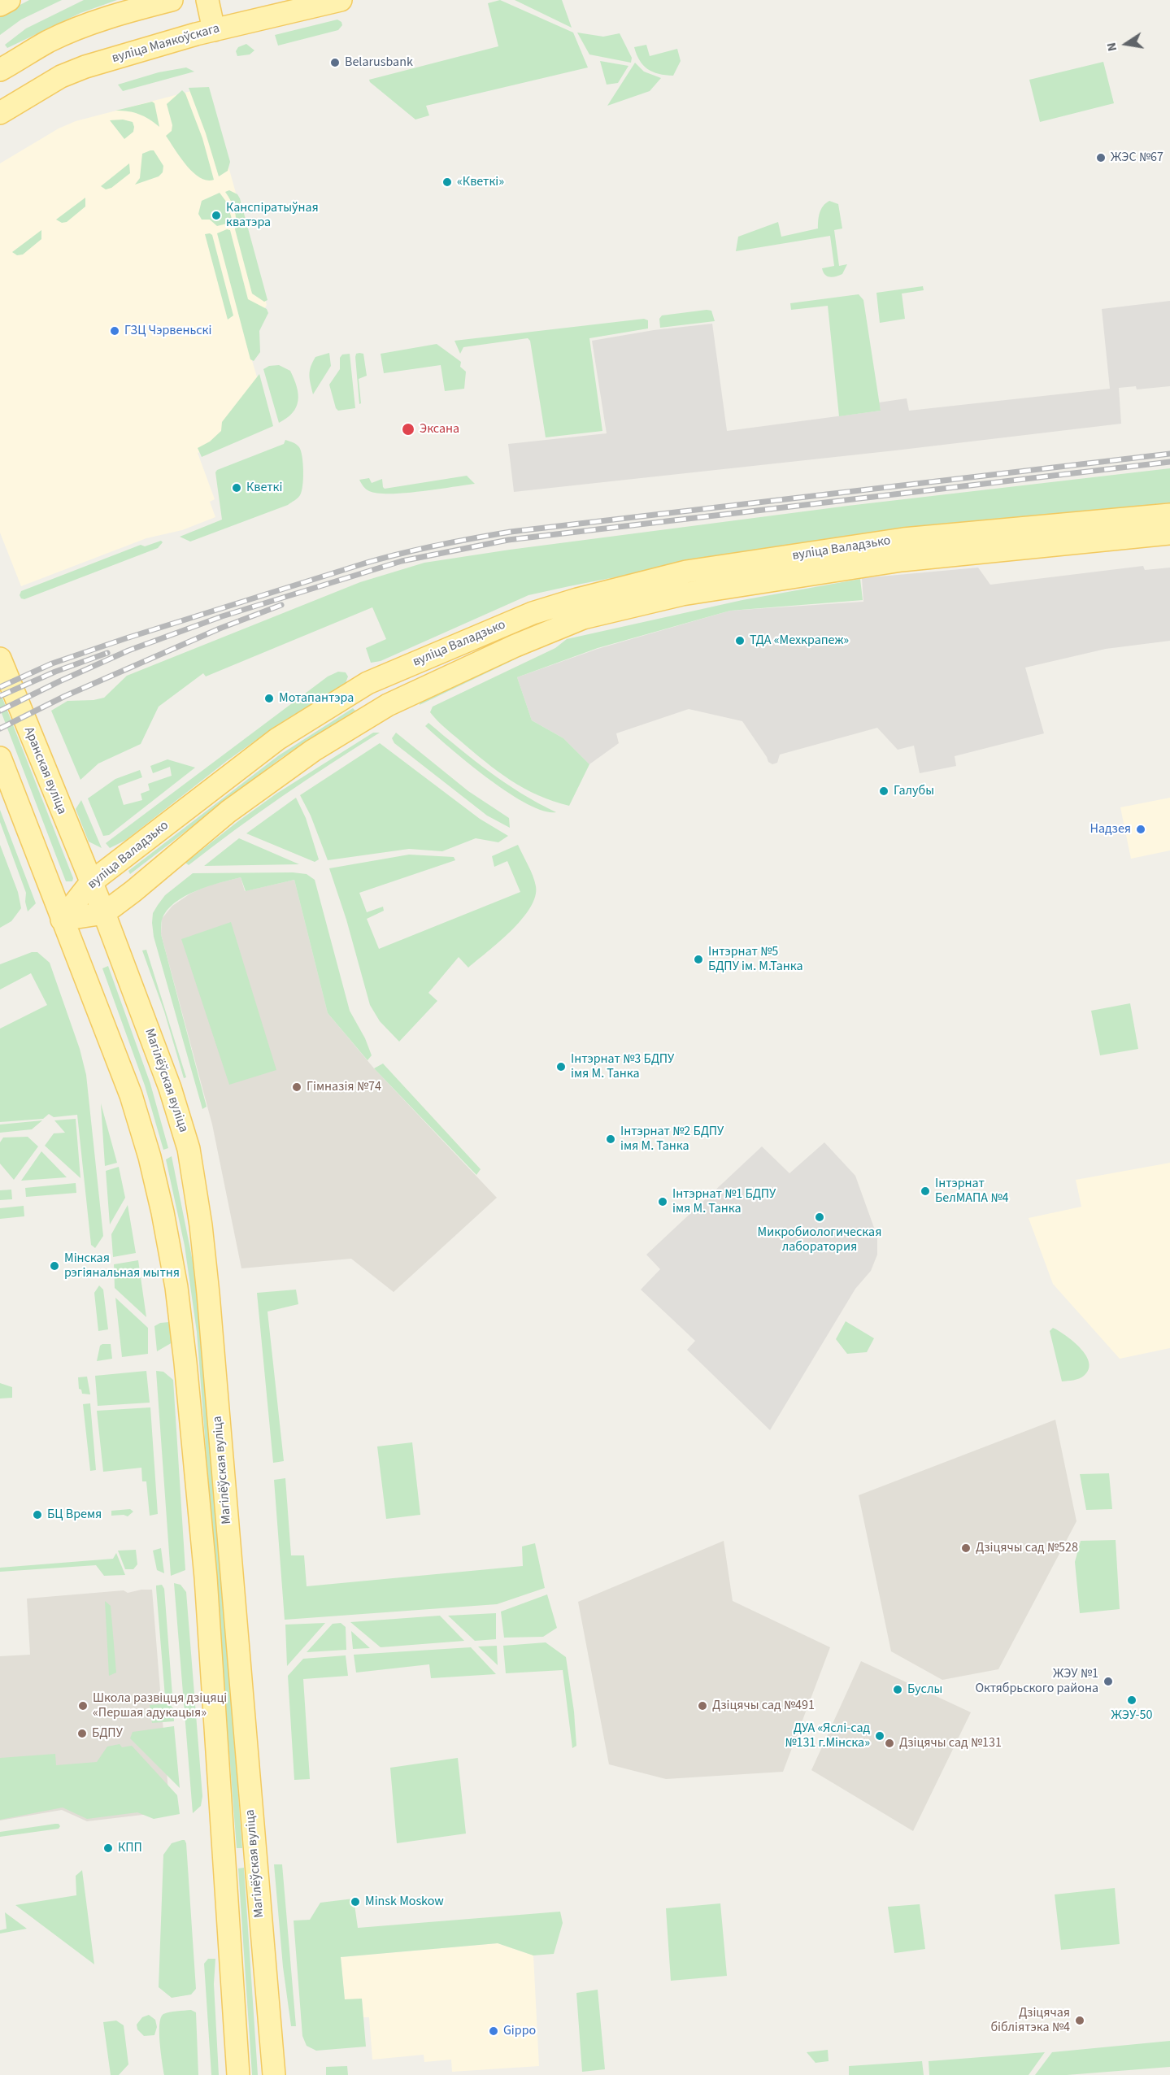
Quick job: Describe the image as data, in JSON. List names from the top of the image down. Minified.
{"streets":{"main road":["вуліца Маякоўскага","вуліца Валадзько","Аранская вуліца","Магілёўская вуліца"]},"crossings":[["вуліца Валадзько","Аранская вуліца"],["вуліца Валадзько","Магілёўская вуліца"],["Аранская вуліца","Магілёўская вуліца"]],"places":["Belarusbank","ЖЭС №67","«Кветкі»","Канспіратыўная кватэра","ГЗЦ Чэрвеньскі","Эксана","Кветкі","ТДА «Мехкрапеж»","Мотапантэра","Галубы","Надзея","Інтэрнат №5 БДПУ ім. М.Танка","Інтэрнат №3 БДПУ імя М. Танка","Гімназія №74","Інтэрнат №2 БДПУ імя М. Танка","Інтэрнат БелМАПА №4","Інтэрнат №1 БДПУ імя М. Танка","Микробиологическая лаборатория","Мінская рэгіянальная мытня","БЦ Время","Дзіцячы сад №528","ЖЭУ №1 Октябрьского района","Буслы","ЖЭУ-50","Школа развіцця дзіцяці «Першая адукацыя»","Дзіцячы сад №491","БДПУ","ДУА «Яслі-сад №131 г.Мінска»","Дзіцячы сад №131","КПП","Minsk Moskow","Дзіцячая бібліятэка №4","Gippo"],"north":"left"}
